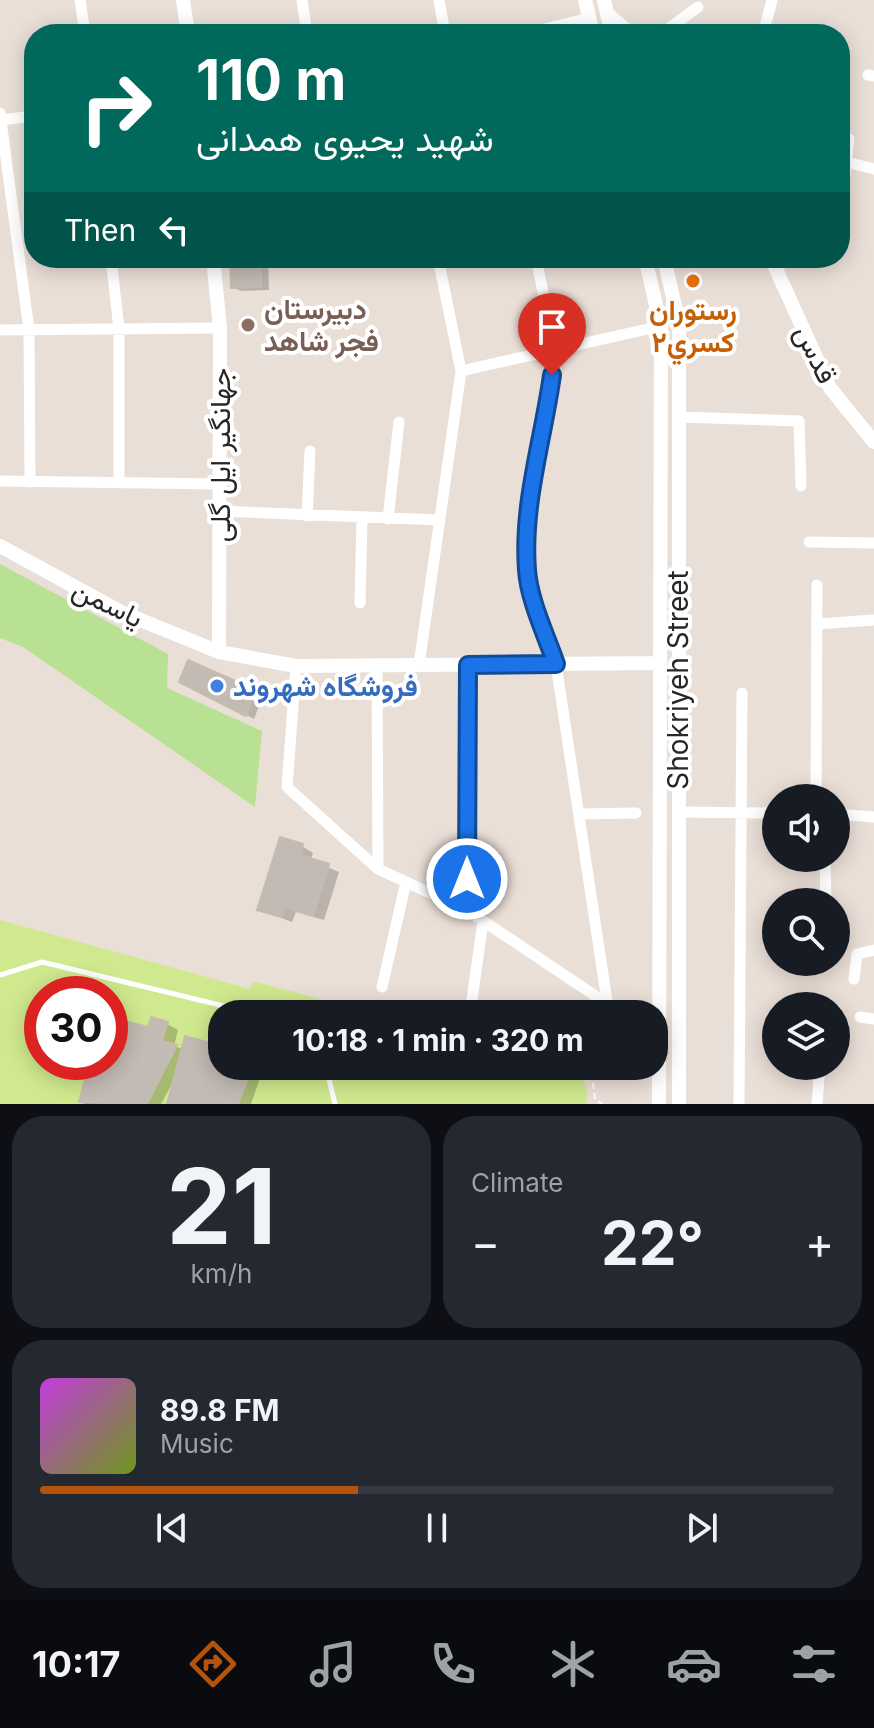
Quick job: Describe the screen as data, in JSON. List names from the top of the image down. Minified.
{"streets":{"main road":["قدس","جهانگیر ایل گلی","یاسمن","Shokriyeh Street"]},"crossings":[["جهانگیر ایل گلی","یاسمن"],["یاسمن","Shokriyeh Street"]],"places":["رستوران کسري٢","دبیرستان فجر شاهد","فروشگاه شهروند"],"page":{"turn":["110 m","شهید یحیوی همدانی"],"then":"Then","limit":"30","trip":"10:18 · 1 min · 320 m","tile":[["21","km/h"],"Climate"],"heat":["−","22°","+"],"song":["89.8 FM","Music"],"tabs":"10:17"}}
